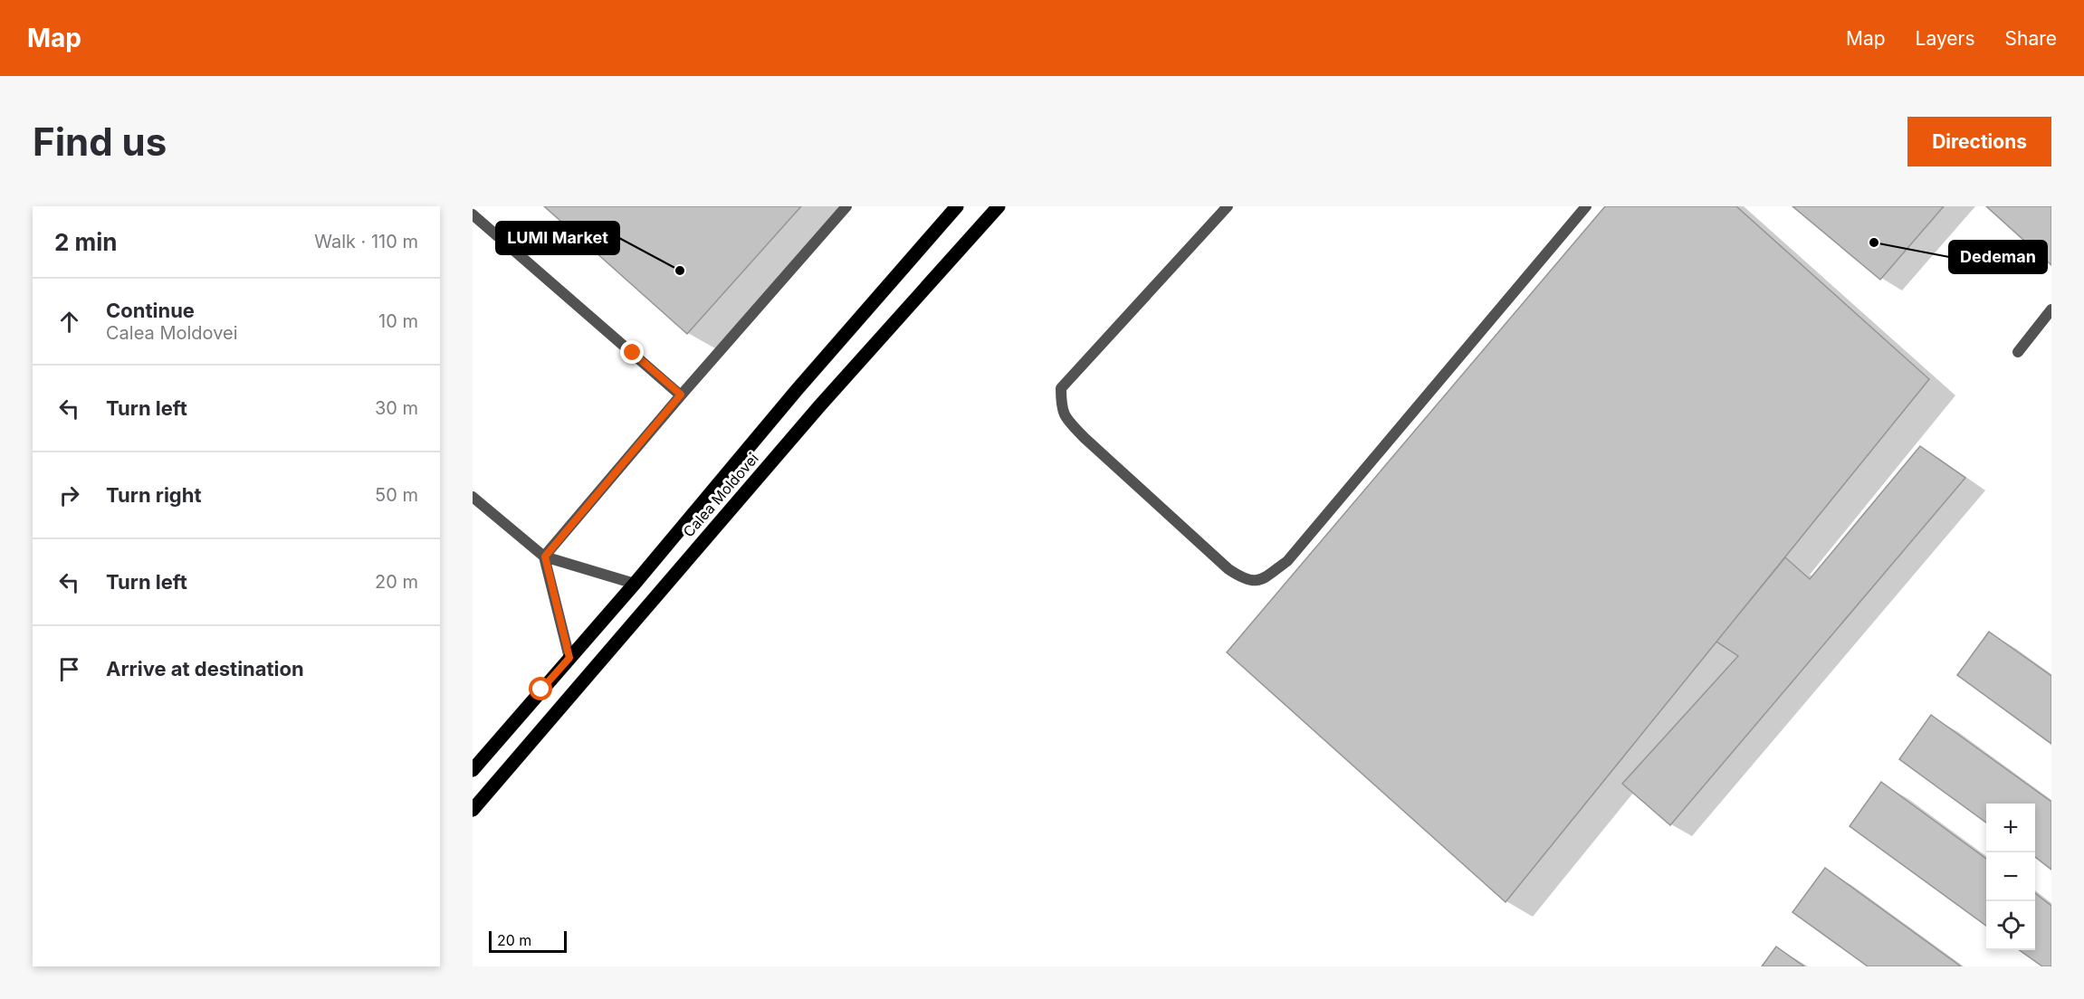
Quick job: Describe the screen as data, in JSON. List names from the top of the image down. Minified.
{"streets":{"main road":["Calea Moldovei"]},"places":["Dedeman","LUMI Market"],"scale_bar":"20 m","page":{"header":"Map","nav":["Map","Layers","Share"],"buttons":"Directions","title":"Find us","heading":["2 min","Walk · 110 m"],"list":[["Continue","Calea Moldovei","10 m"],["Turn left","30 m"],["Turn right","50 m"],["Turn left","20 m"],"Arrive at destination"],"map_buttons":["+","−"],"scale":"20 m"}}
